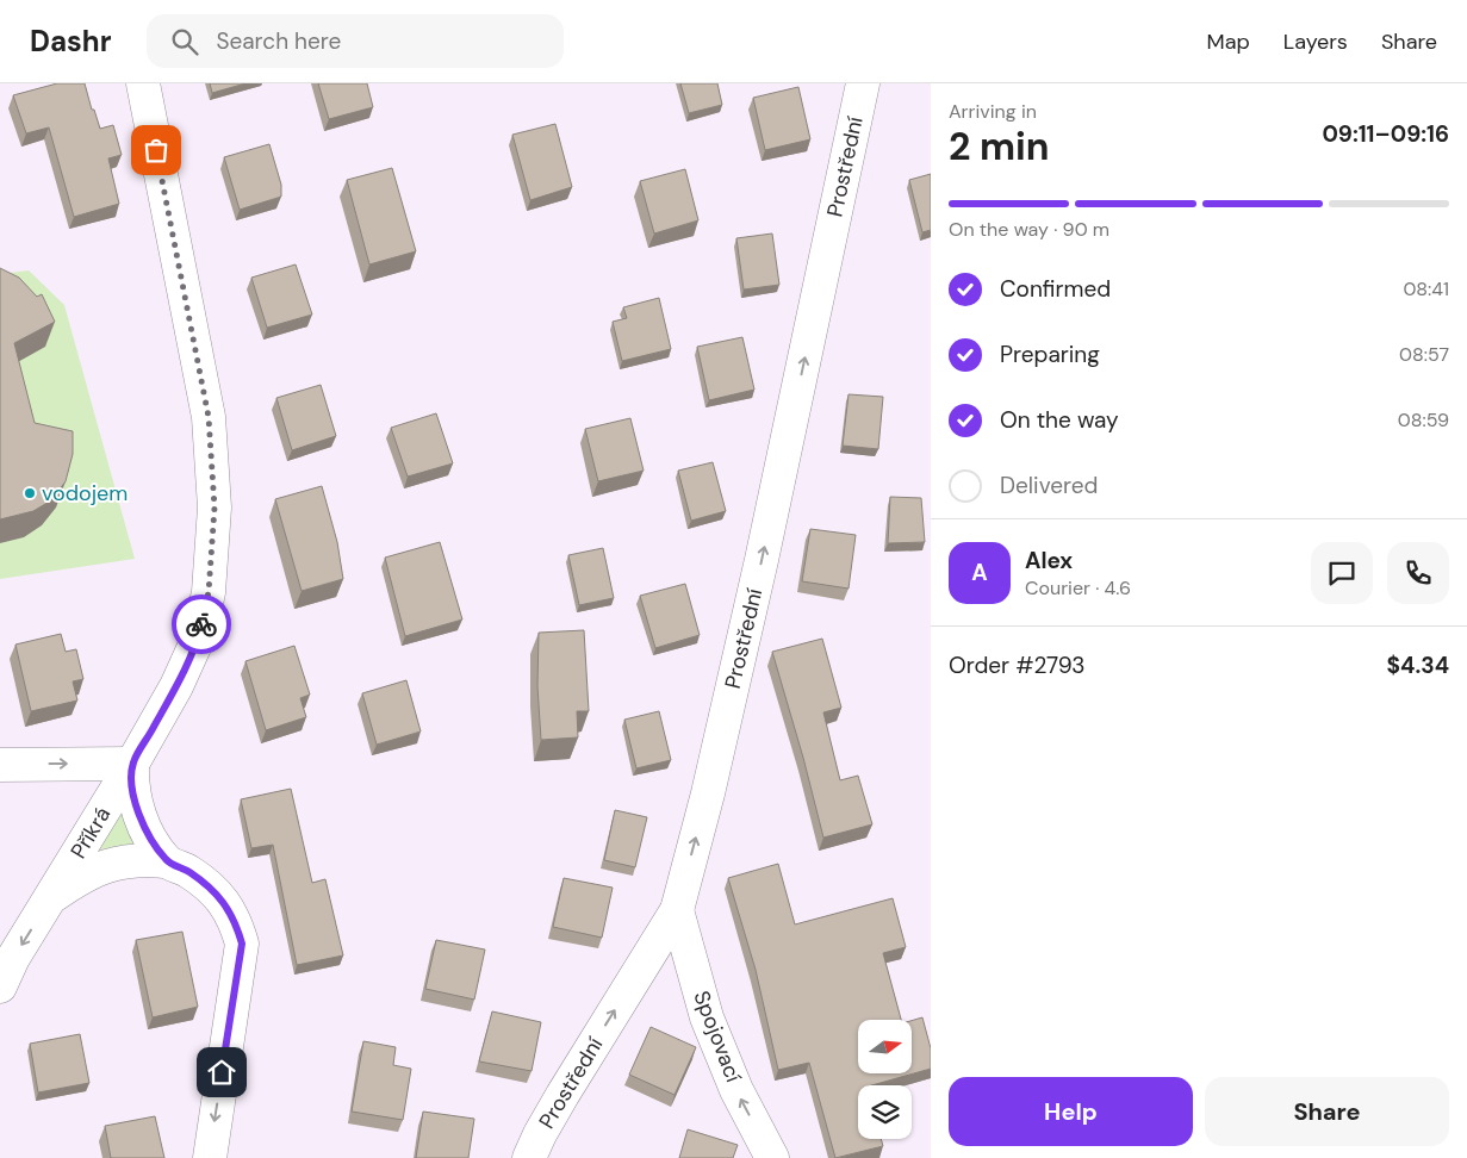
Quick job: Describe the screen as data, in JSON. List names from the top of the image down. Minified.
{"streets":{"street":["Prostřední","Příkrá","Spojovací"]},"crossings":[["Prostřední","Spojovací"]],"one_way":["Prostřední","Spojovací"],"places":["vodojem"],"north":"right","page":{"header":"Dashr","search":"Search here","nav":["Map","Layers","Share"],"heading":["2 min","Arriving in","09:11–09:16"],"panel":["Alex","Courier · 4.6","Order #2793","$4.34"],"bar":"On the way · 90 m","list":[["Confirmed","08:41"],["Preparing","08:57"],["On the way","08:59"],"Delivered"],"round":"A","buttons":["Help","Share"]}}
